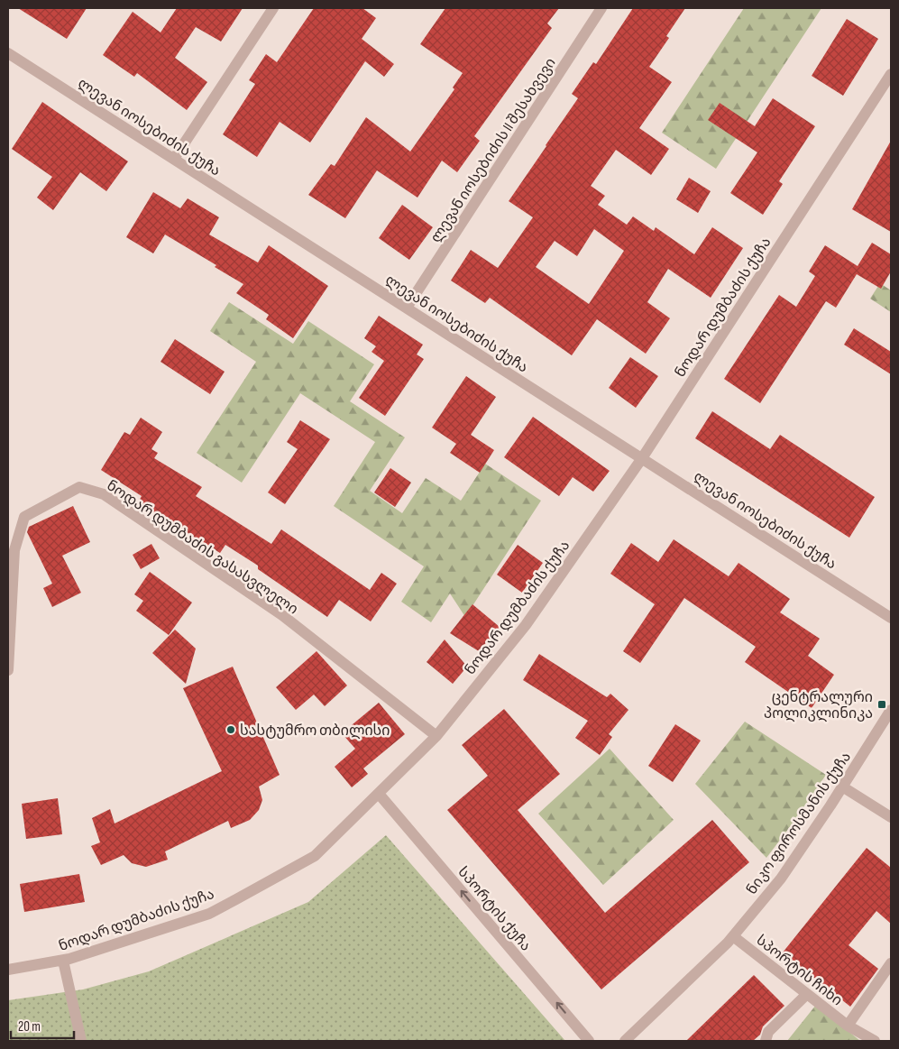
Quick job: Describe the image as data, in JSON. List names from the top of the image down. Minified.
{"streets":{"street":["ლევან იოსებიძის ქუჩა","ლევან იოსებიძის II შესახვევი","ნოდარ დუმბაძის ქუჩა","ნოდარ დუმბაძის გასასვლელი","ნიკო ფიროსმანის ქუჩა","სპორტის ქუჩა","სპორტის ჩიხი"]},"crossings":[["ლევან იოსებიძის ქუჩა","ლევან იოსებიძის II შესახვევი"],["ლევან იოსებიძის ქუჩა","ნოდარ დუმბაძის ქუჩა"],["ნოდარ დუმბაძის ქუჩა","ნოდარ დუმბაძის გასასვლელი"],["ნოდარ დუმბაძის ქუჩა","სპორტის ქუჩა"],["ნიკო ფიროსმანის ქუჩა","სპორტის ჩიხი"]],"one_way":["სპორტის ქუჩა"],"places":{"transit":["ცენტრალური პოლიკლინიკა"],"other":["სასტუმრო თბილისი"]},"scale_bar":"20 m"}
